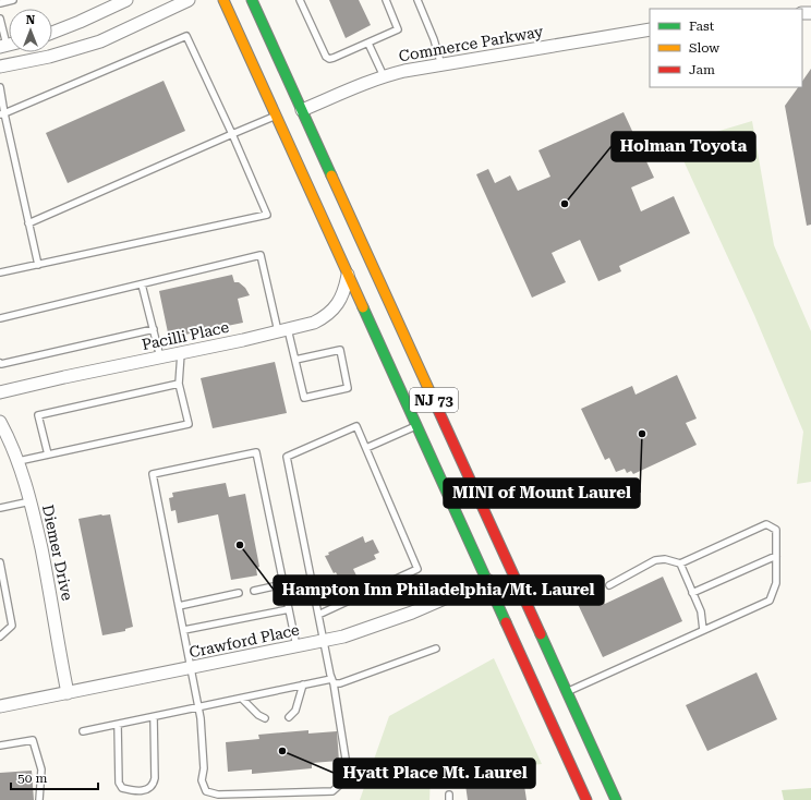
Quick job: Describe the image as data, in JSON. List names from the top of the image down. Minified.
{"streets":{"highway":["NJ 73"],"street":["Commerce Parkway","Pacilli Place","Diemer Drive","Crawford Place"]},"crossings":[["Commerce Parkway","NJ 73"],["Pacilli Place","NJ 73"],["NJ 73","Crawford Place"],["Diemer Drive","Crawford Place"]],"places":["Holman Toyota","MINI of Mount Laurel","Hampton Inn Philadelphia/Mt. Laurel","Hyatt Place Mt. Laurel"],"legend":["Fast","Slow","Jam"],"scale_bar":"50 m","north":"top"}
